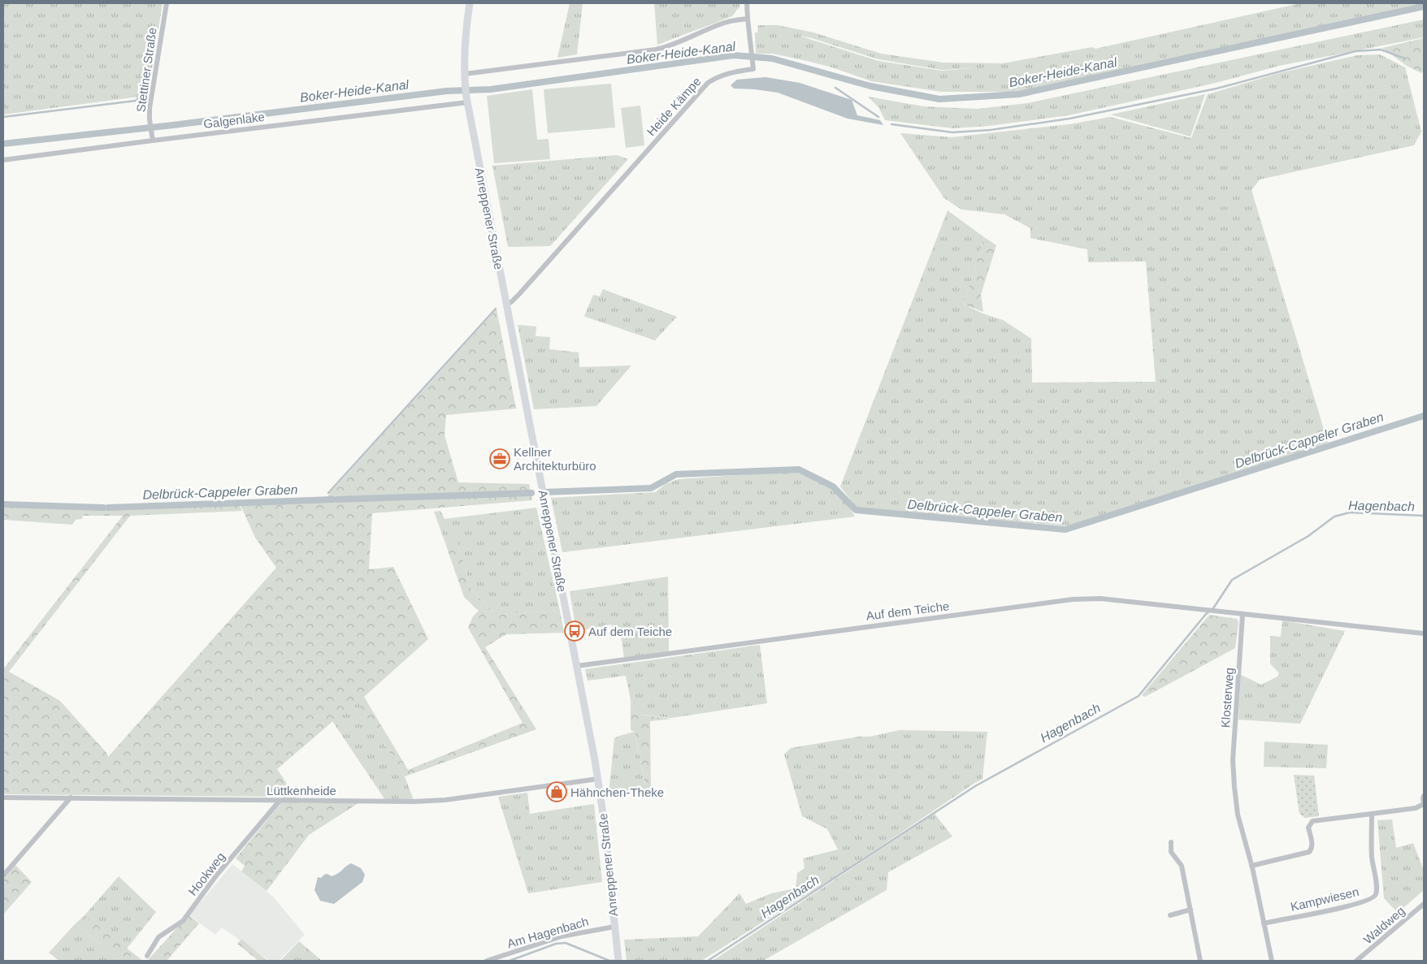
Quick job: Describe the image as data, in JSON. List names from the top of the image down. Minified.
{"streets":{"street":["Stettiner Straße","Heide Kämpe","Galgenlake","Anreppener Straße","Auf dem Teiche","Klosterweg","Lüttkenheide","Hookweg","Kampwiesen","Waldweg","Am Hagenbach"]},"crossings":[["Stettiner Straße","Galgenlake"],["Heide Kämpe","Anreppener Straße"],["Galgenlake","Anreppener Straße"],["Anreppener Straße","Auf dem Teiche"],["Anreppener Straße","Lüttkenheide"],["Anreppener Straße","Am Hagenbach"],["Auf dem Teiche","Klosterweg"],["Klosterweg","Kampwiesen"],["Lüttkenheide","Hookweg"]],"water":["Boker-Heide-Kanal","Delbrück-Cappeler Graben","Hagenbach"],"places":{"office":["Kellner Architekturbüro"],"bus stop":["Auf dem Teiche"],"shop":["Hähnchen-Theke"]}}
